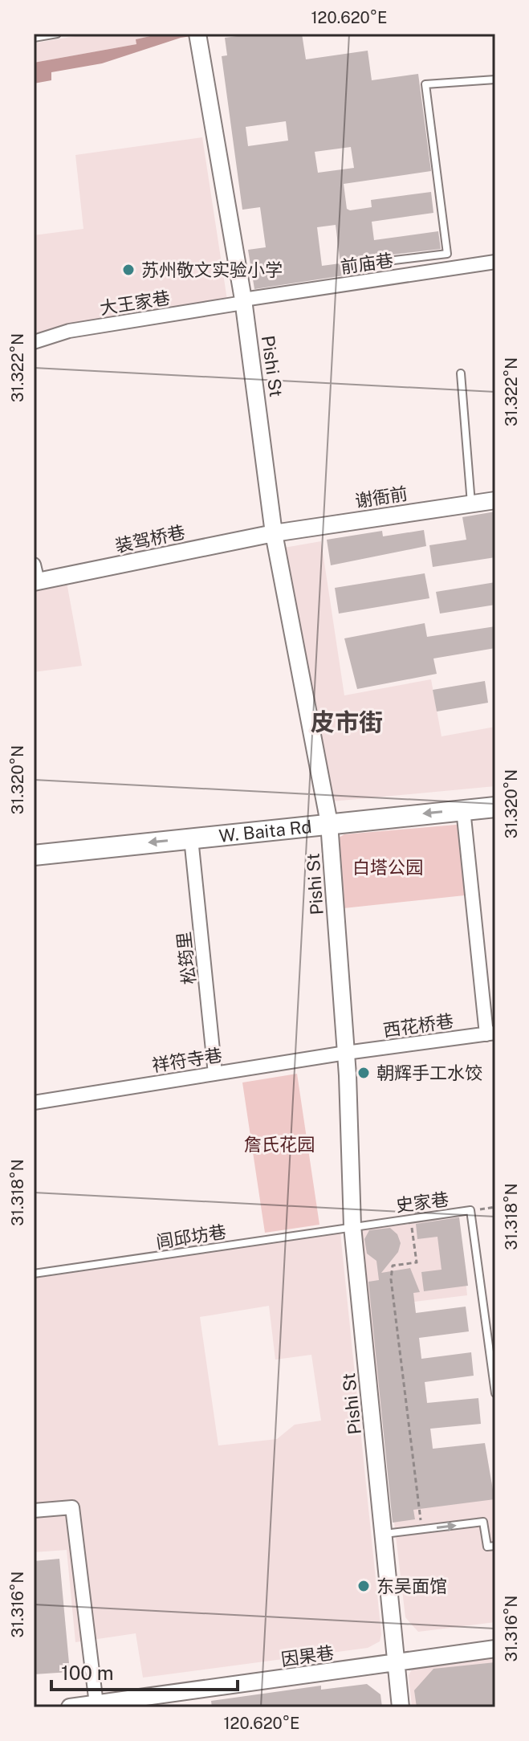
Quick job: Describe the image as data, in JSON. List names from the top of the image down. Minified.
{"streets":{"main road":["W. Baita Rd"],"street":["前庙巷","大王家巷","Pishi St","谢衙前","装驾桥巷","松筠里","西花桥巷","祥符寺巷","因果巷"],"lane":["史家巷","闾邱坊巷"]},"crossings":[["前庙巷","大王家巷"],["前庙巷","Pishi St"],["大王家巷","Pishi St"],["Pishi St","谢衙前"],["Pishi St","装驾桥巷"],["Pishi St","W. Baita Rd"],["Pishi St","西花桥巷"],["Pishi St","祥符寺巷"],["Pishi St","史家巷"],["Pishi St","闾邱坊巷"],["Pishi St","因果巷"],["谢衙前","装驾桥巷"],["W. Baita Rd","松筠里"],["松筠里","祥符寺巷"],["西花桥巷","祥符寺巷"],["史家巷","闾邱坊巷"]],"one_way":["W. Baita Rd"],"districts":["皮市街"],"parks":["白塔公园","詹氏花园"],"places":["苏州敬文实验小学","朝辉手工水饺","东吴面馆"],"scale_bar":"100 m","coordinates":["120.620°E","31.322°N","31.320°N","31.318°N","31.316°N"]}
